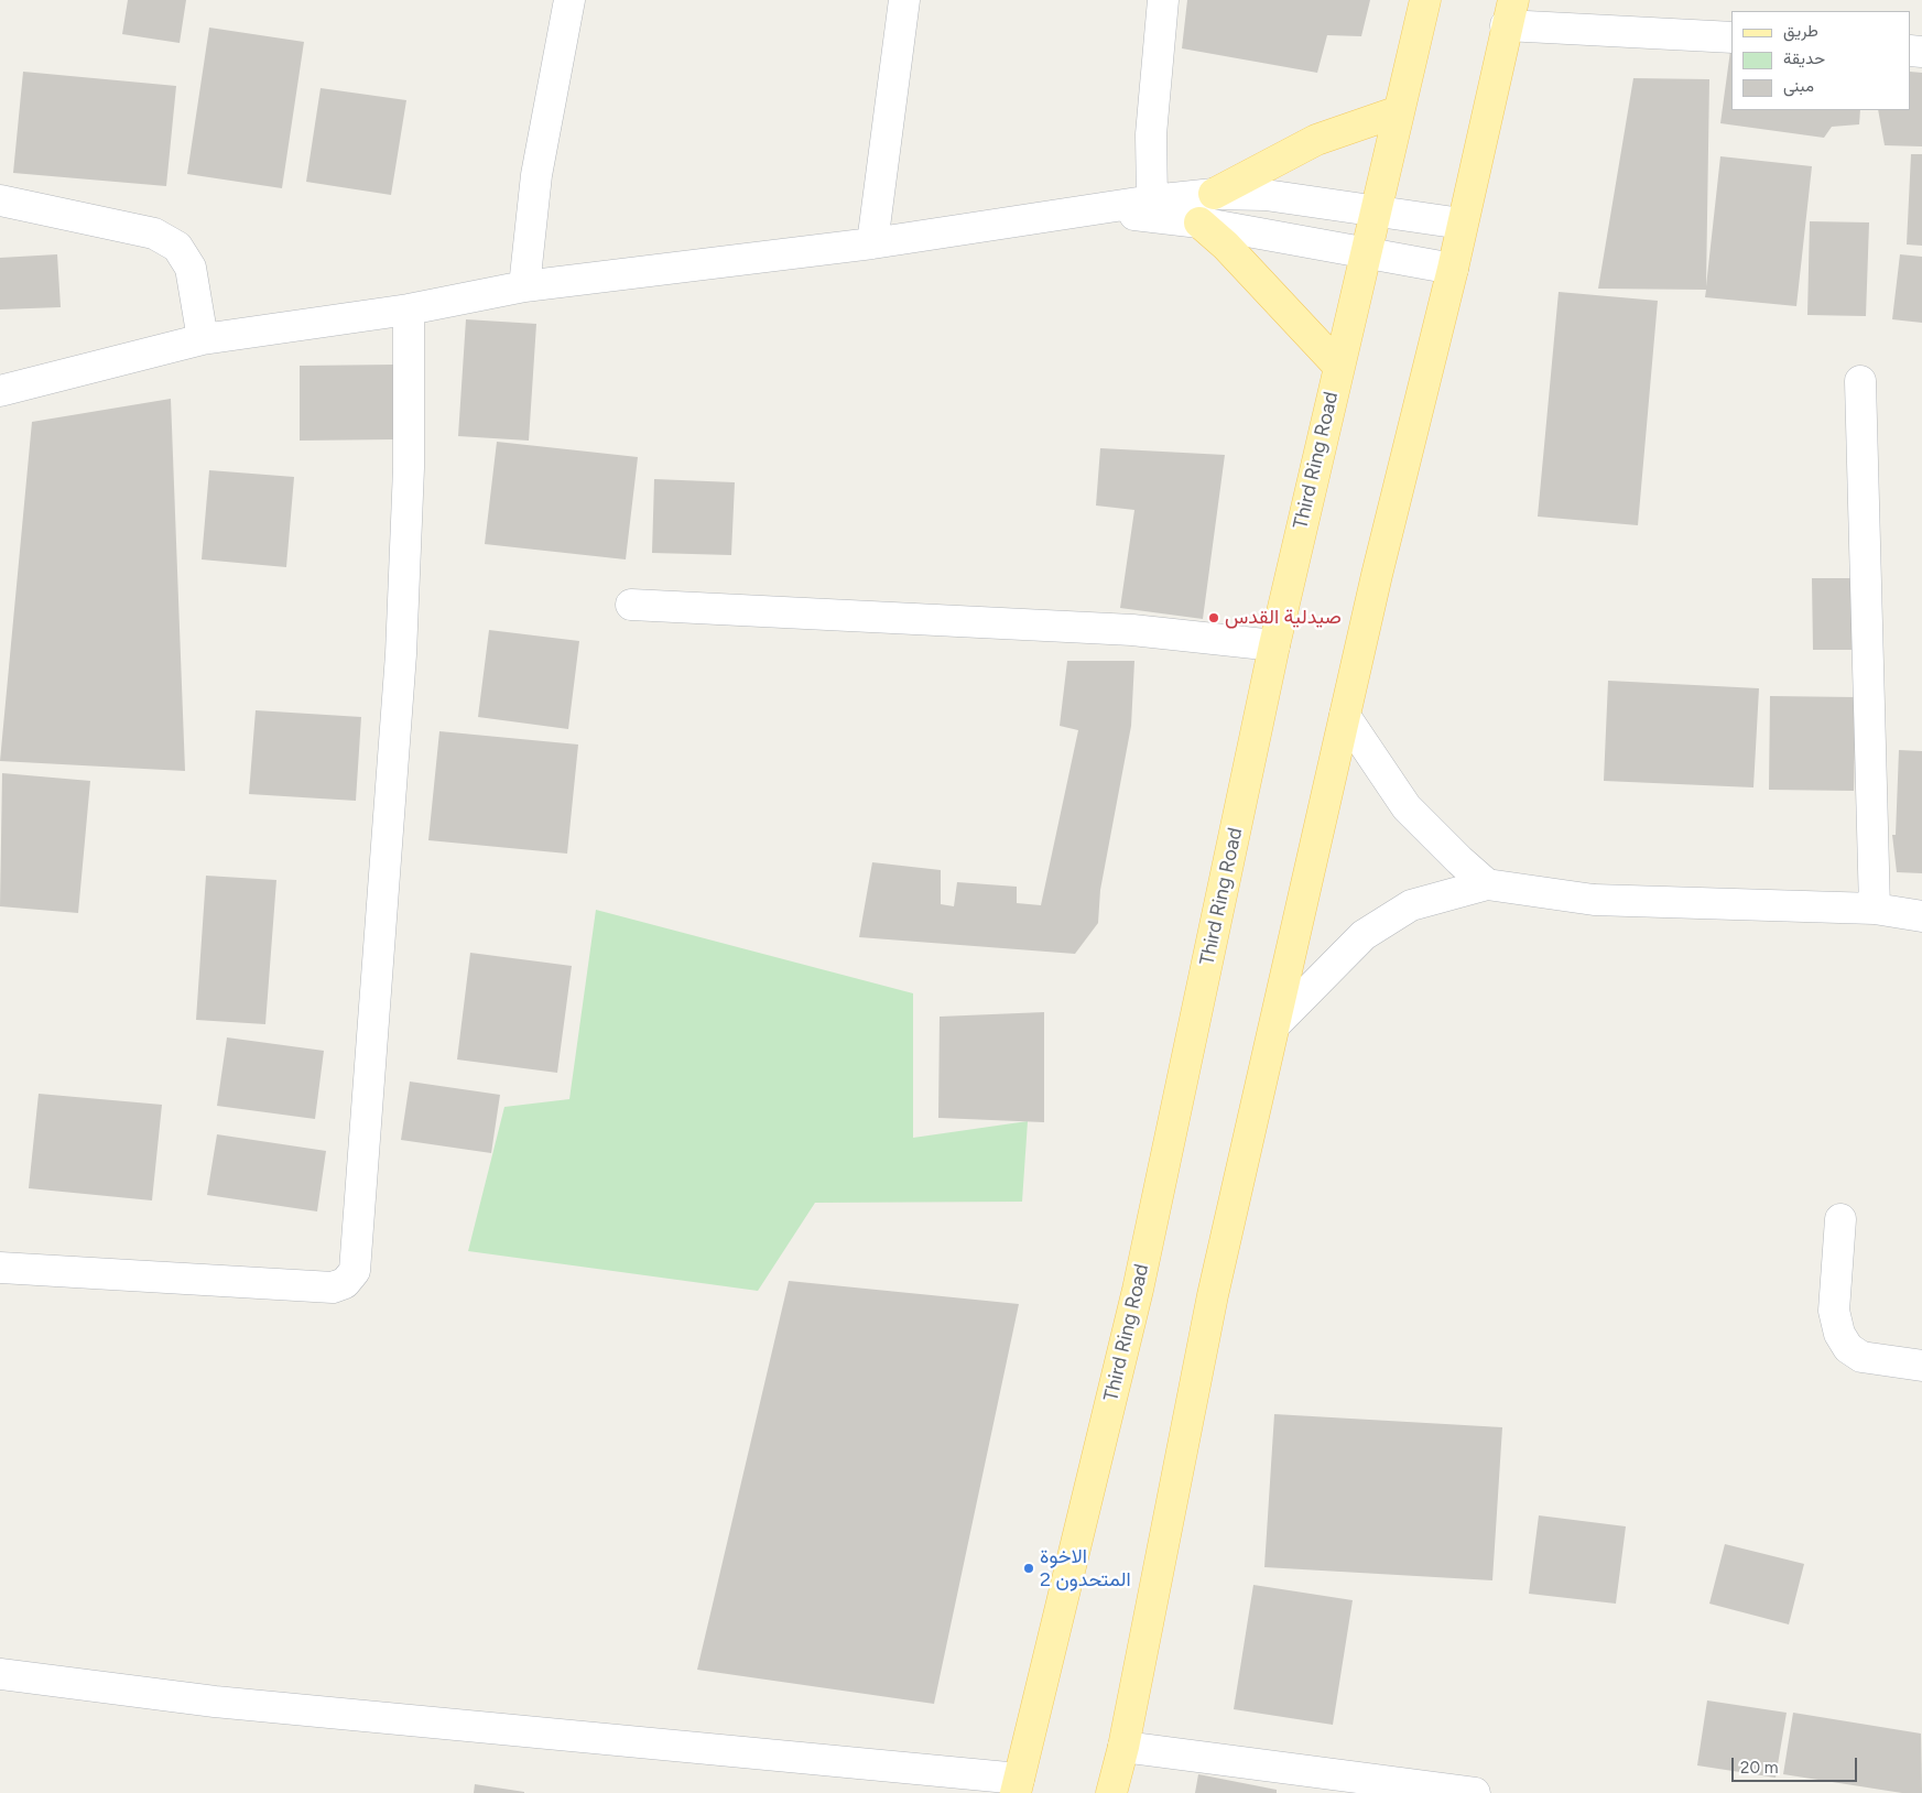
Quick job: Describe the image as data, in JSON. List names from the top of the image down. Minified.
{"streets":{"main road":["Third Ring Road"]},"places":["صيدلية القدس","الاخوة المتحدون 2"],"legend":["طريق","حديقة","مبنى"],"scale_bar":"20 m"}
